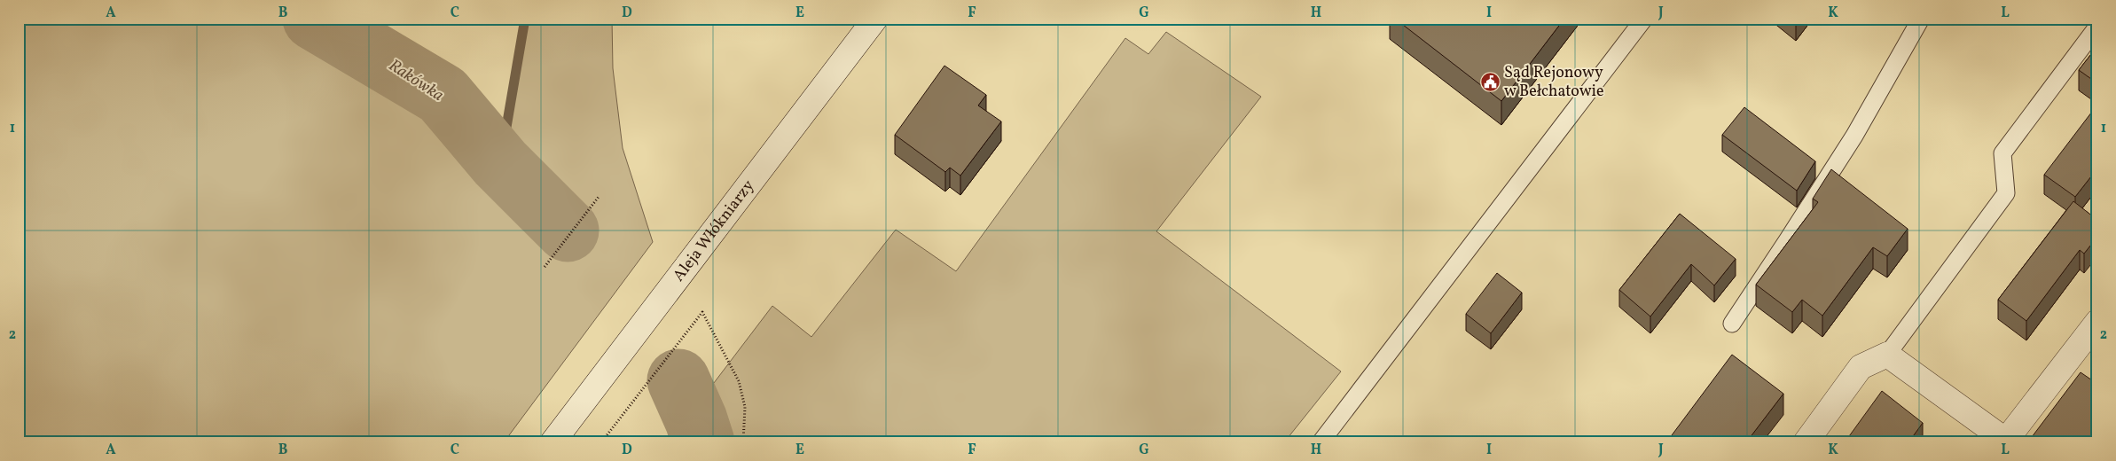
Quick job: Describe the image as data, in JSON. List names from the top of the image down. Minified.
{"streets":{"main road":["Aleja Włókniarzy"]},"water":["Rakówka"],"places":{"public building":["Sąd Rejonowy w Bełchatowie"]},"grid":{"columns":["A","B","C","D","E","F","G","H","I","J","K","L"],"rows":["1","2"]}}
